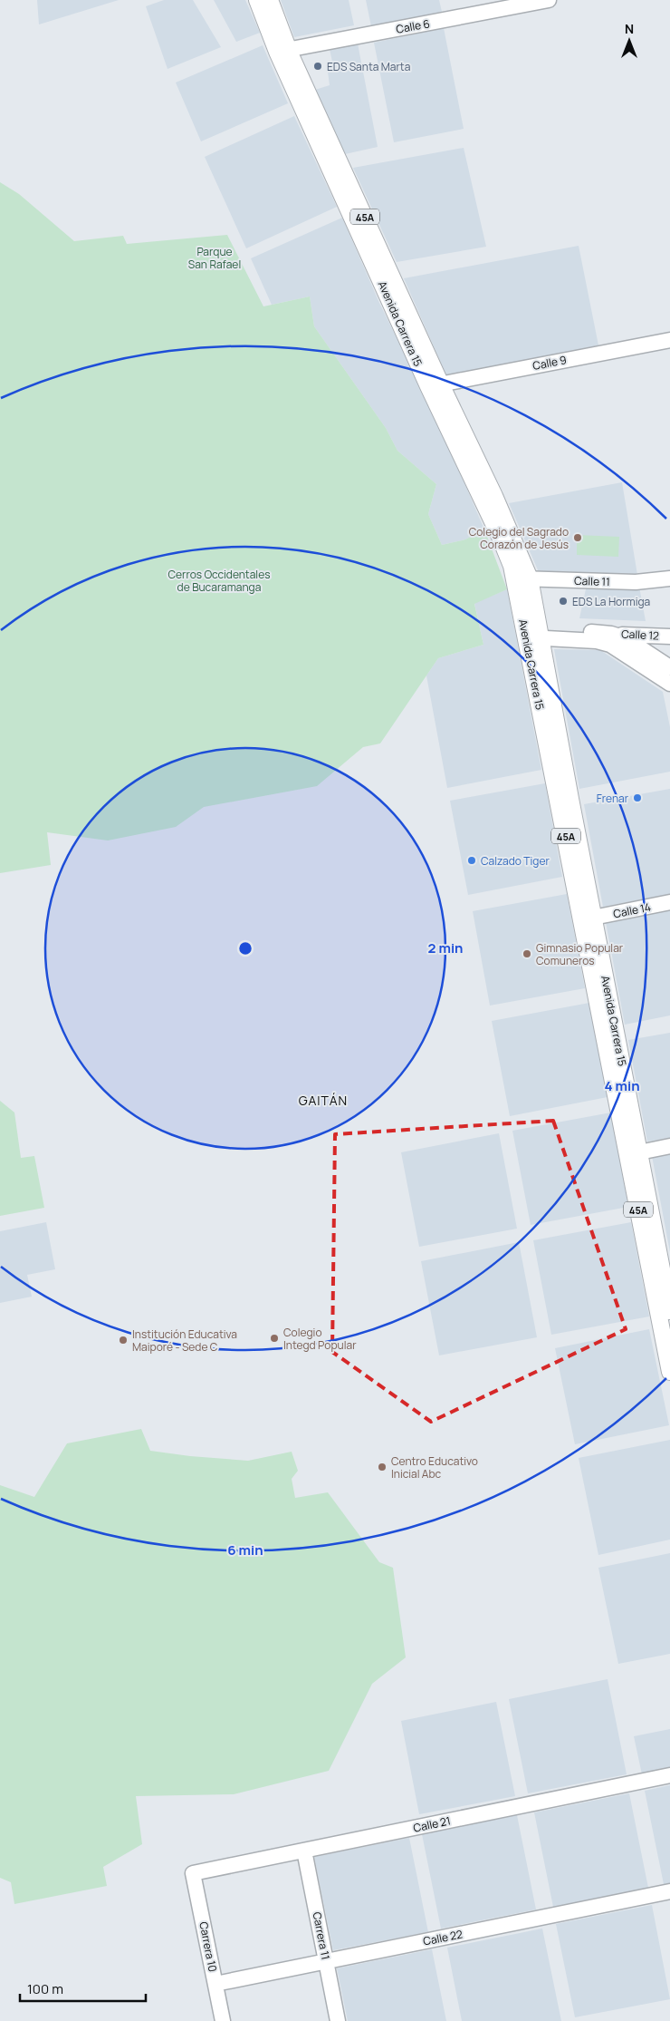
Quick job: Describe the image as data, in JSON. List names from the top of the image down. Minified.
{"streets":{"main road":["45A","Avenida Carrera 15"],"street":["Calle 6","Calle 9","Calle 11","Calle 12","Calle 14","Calle 21","Carrera 11","Calle 22","Carrera 10"]},"crossings":[["Calle 6","Avenida Carrera 15"],["Avenida Carrera 15","Calle 9"],["Avenida Carrera 15","Calle 11"],["Avenida Carrera 15","Calle 12"],["Avenida Carrera 15","Calle 14"],["Calle 21","Carrera 11"],["Calle 21","Carrera 10"],["Carrera 11","Calle 22"],["Calle 22","Carrera 10"]],"districts":["GAITÁN"],"parks":["Parque San Rafael","Cerros Occidentales de Bucaramanga"],"places":["EDS Santa Marta","Colegio del Sagrado Corazón de Jesús","EDS La Hormiga","Frenar","Calzado Tiger","Gimnasio Popular Comuneros","Colegio Integd Popular","Institución Educativa Maiporé - Sede C","Centro Educativo Inicial Abc"],"scale_bar":"100 m","north":"top","rings":["2 min","4 min","6 min"]}
